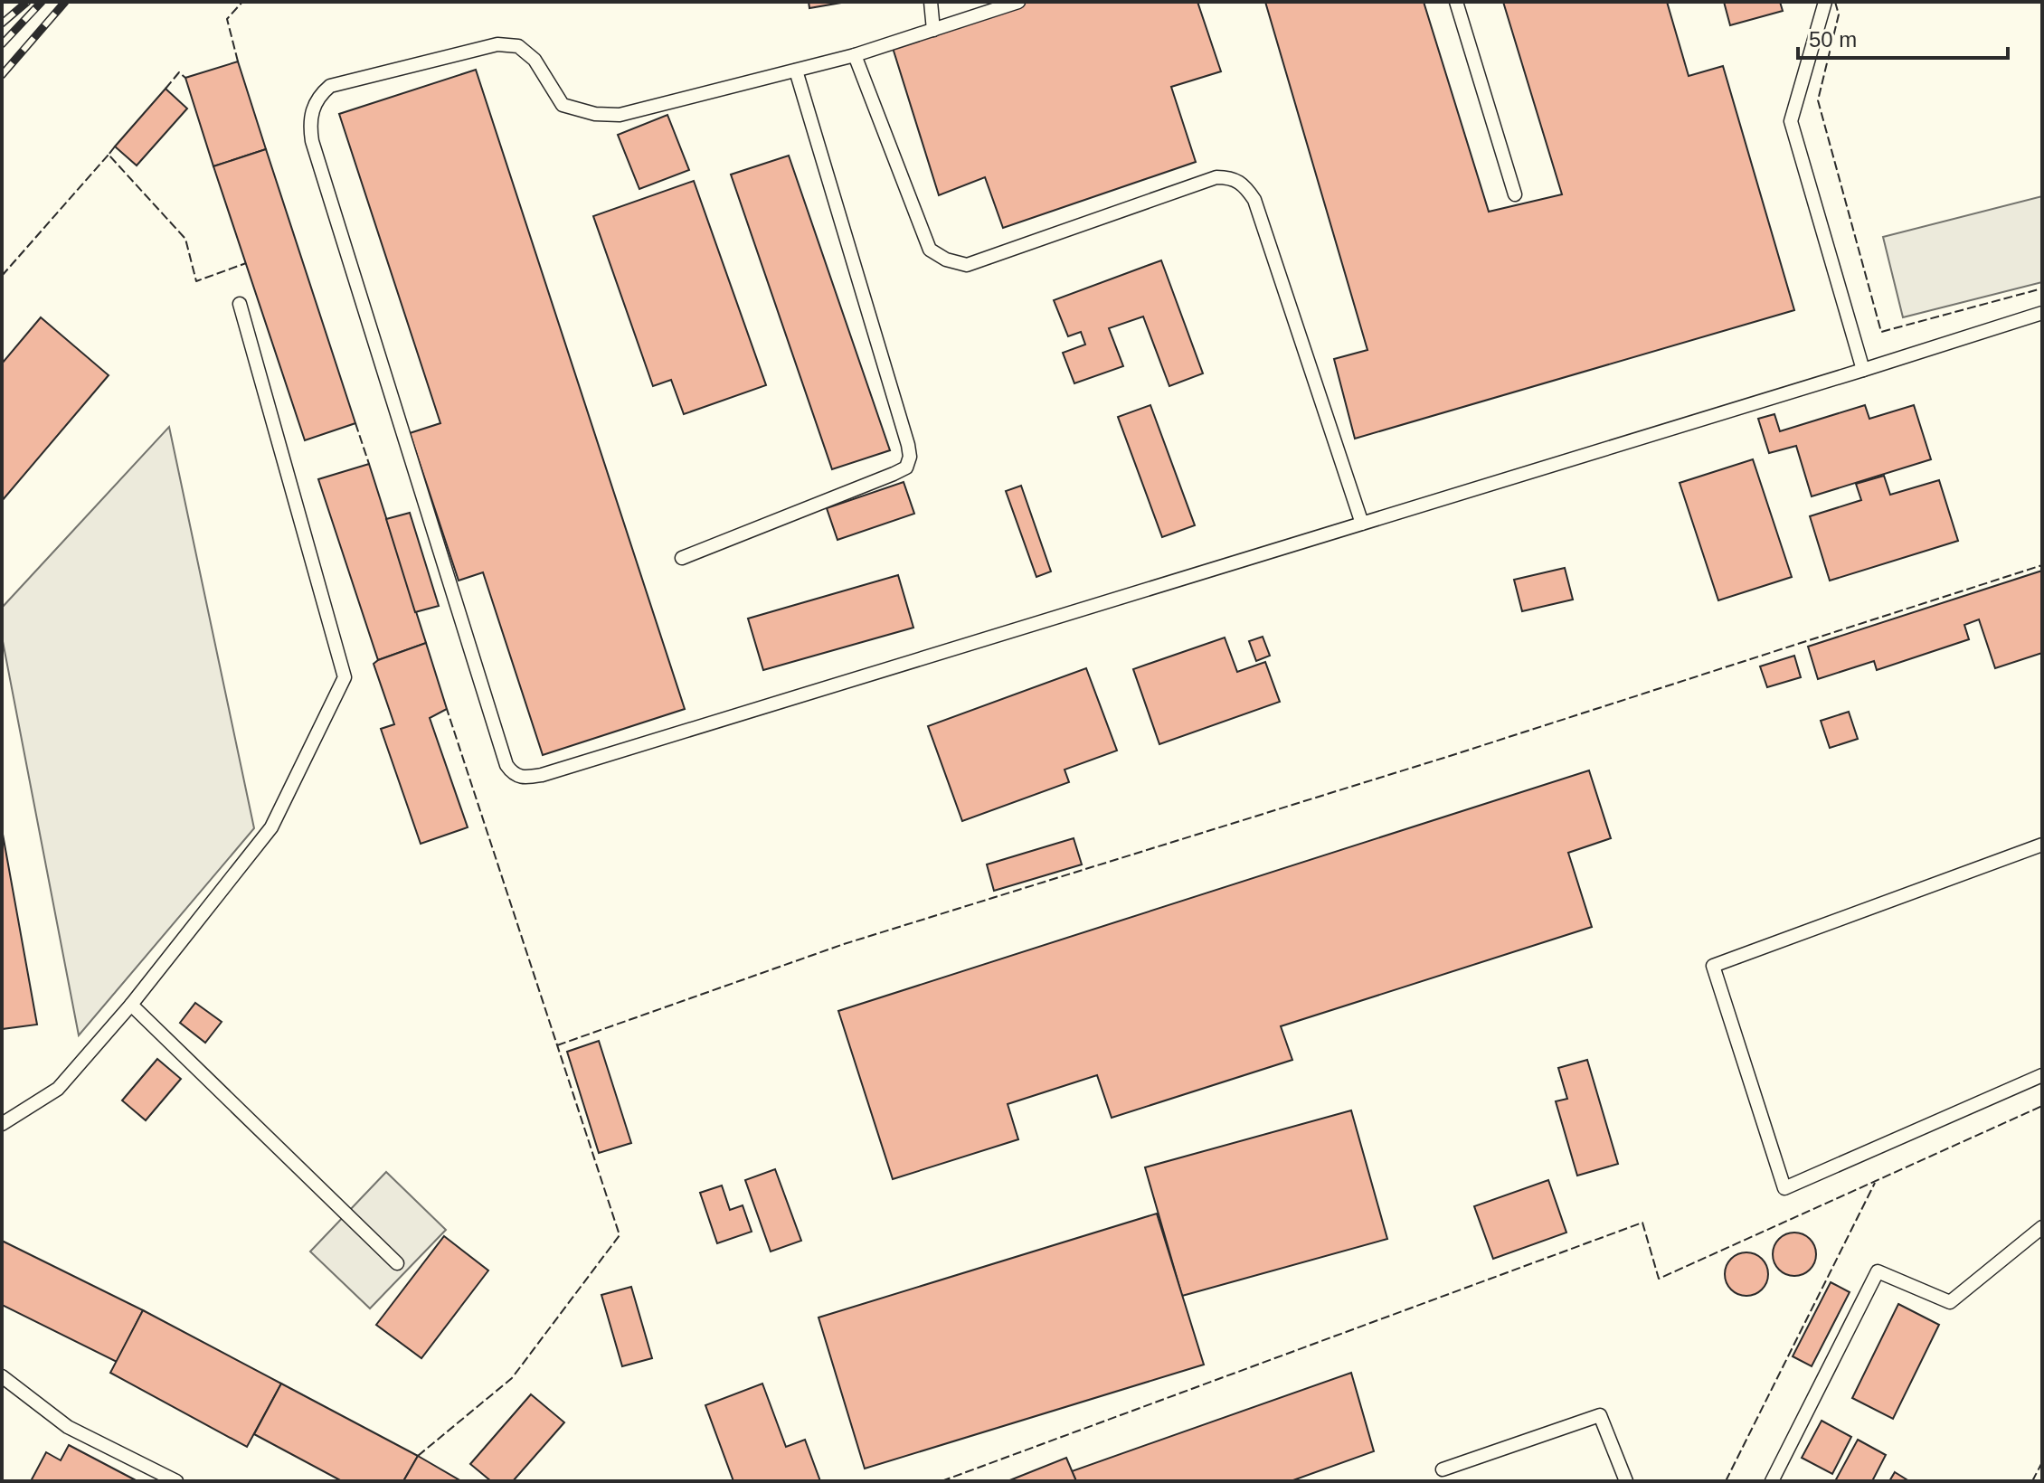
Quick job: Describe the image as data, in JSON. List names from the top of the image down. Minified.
{"scale_bar":"50 m"}
